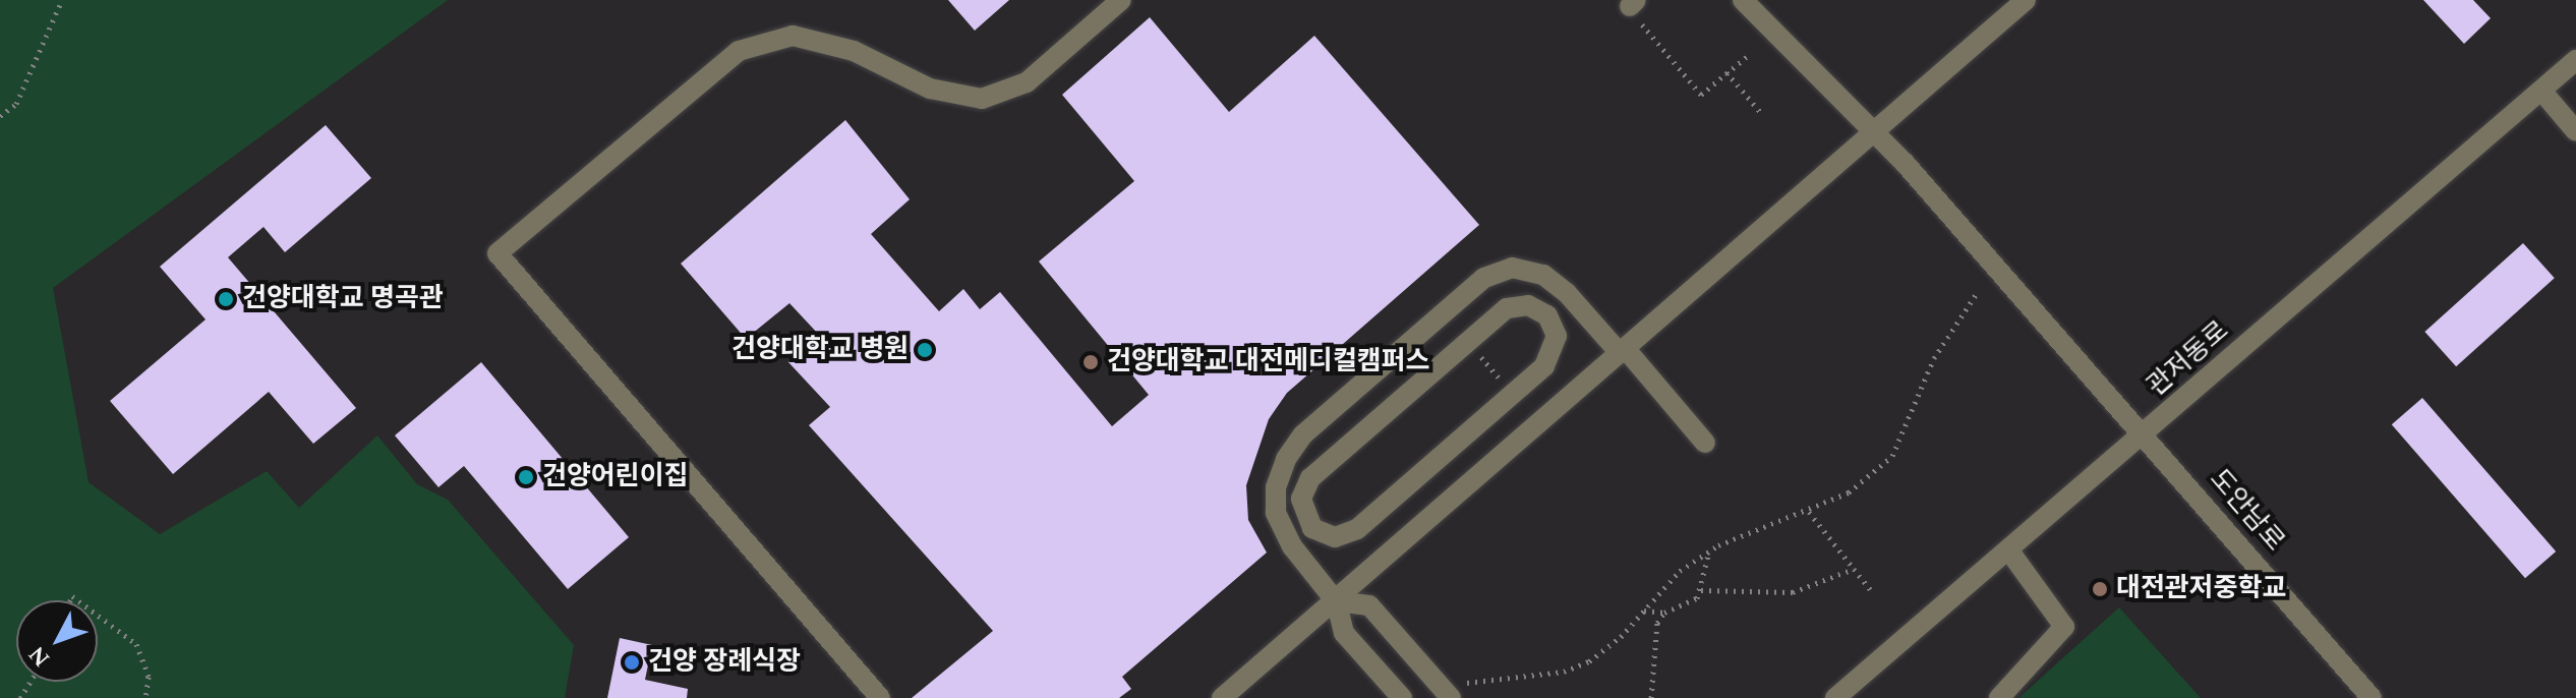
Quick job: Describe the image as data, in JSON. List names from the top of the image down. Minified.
{"streets":{"street":["관저동로","도안남로"]},"crossings":[["관저동로","도안남로"]],"places":["건양대학교 명곡관","건양대학교 병원","건양대학교 대전메디컬캠퍼스","건양어린이집","대전관저중학교","건양 장례식장"],"north":"bottom left"}
